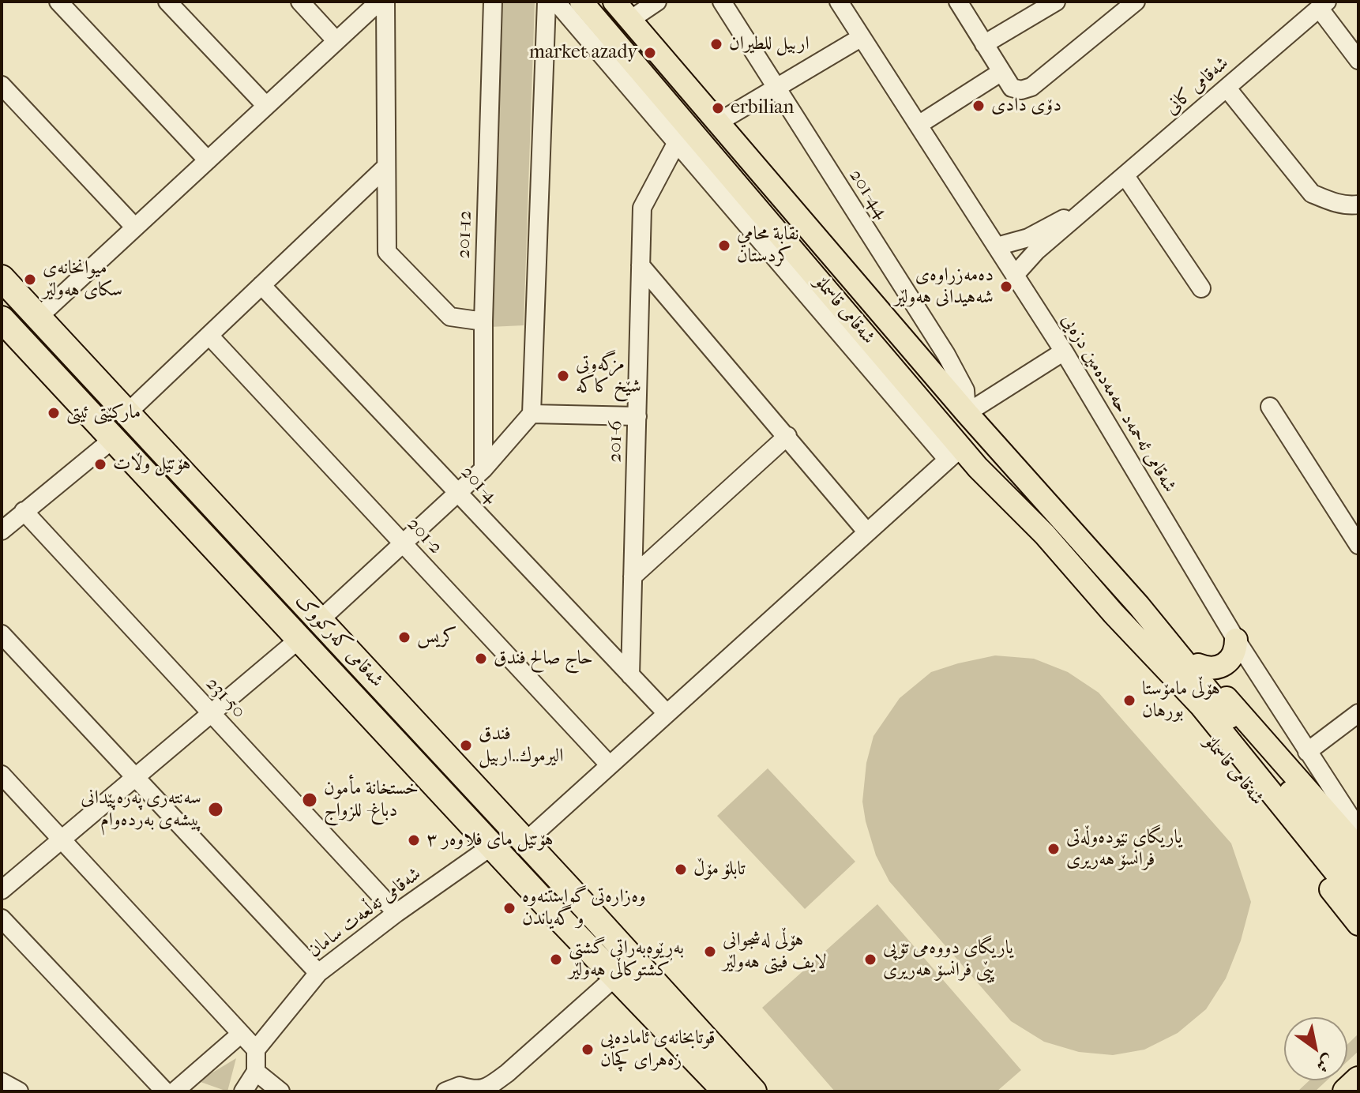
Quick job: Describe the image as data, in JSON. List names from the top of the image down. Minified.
{"streets":{"highway":["شەقامی کەرکووک"],"main road":["شەقامی قاسملۆ"],"street":["شەقامی کانی","201-44","201-12","شەقامی ئەحمەد حەمەدەمین دزەیی","201-6","201-4","201-2","231-50","شەقامی تەڵعەت سامان"]},"crossings":[["شەقامی کانی","شەقامی ئەحمەد حەمەدەمین دزەیی"],["201-44","شەقامی قاسملۆ"],["201-6","201-4"],["شەقامی کەرکووک","شەقامی تەڵعەت سامان"],["231-50","شەقامی تەڵعەت سامان"]],"places":["اربيل للطيران","market azady","دۆى دادى","erbilian","نقابة محامي كردستان","میوانخانەی سکای هەولێر","دەمەزراوەی شەهیدانی هەولێر","مزگه‌وتی شێخ كاكه","مارکێتی ئیتی","هۆتێل وڵات","كريس","حاج صالح فندق","هۆڵی مامۆستا بورهان","فندق اليرموك..اربيل","خستخانة مأمون دباغ- للزواج","سەنتەری پەرەپێدانی پیشەی بەردەوام","هۆتێل مای فلاوەر ٣","یاریگای نێودەوڵەتی فرانسۆ هەریری","تابلۆ مۆڵ","وەزارەتی گواستنەوە و گەیاندن","هۆڵی لەشجوانی لایف فیتی هەولێر","بەڕێوەبەراتی گشتی کشتوکاڵی هەولێر","یاریگای دووەمی تۆپی پێی فرانسۆ هەریری","قوتابخانەی ئامادەیی زەهرای کچان"],"north":"bottom right"}
